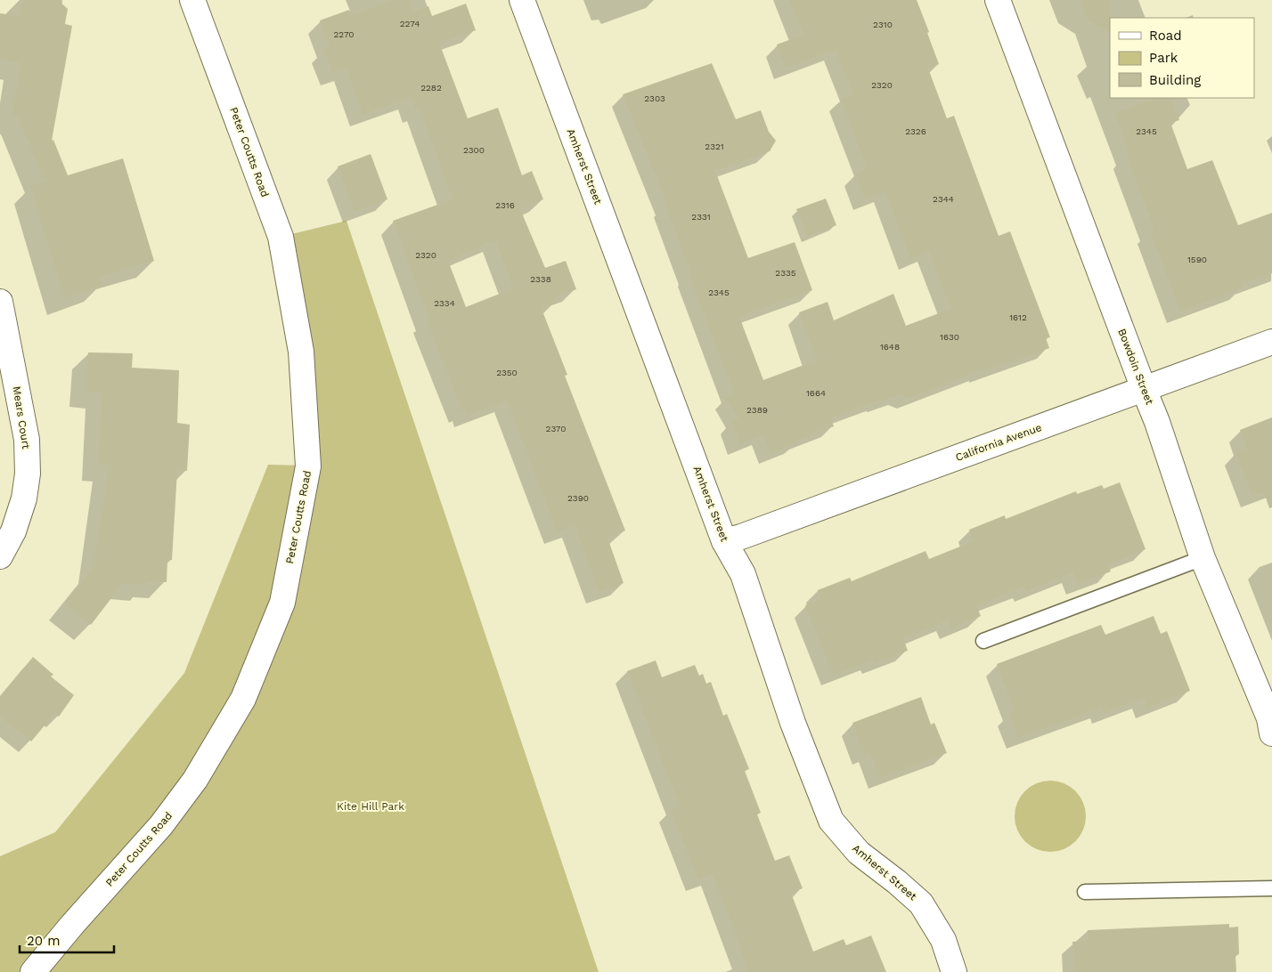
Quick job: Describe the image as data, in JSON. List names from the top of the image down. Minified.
{"streets":{"street":["Peter Coutts Road","Amherst Street","Bowdoin Street","Mears Court","California Avenue"]},"crossings":[["Amherst Street","California Avenue"],["Bowdoin Street","California Avenue"]],"parks":["Kite Hill Park"],"house_numbers":["2274","2310","2270","2320","2282","2303","2326","2345","2321","2300","2344","2316","2331","2320","1590","2335","2338","2345","2334","1612","1630","1648","2350","1664","2389","2370","2390"],"legend":["Road","Park","Building"],"scale_bar":"20 m"}
